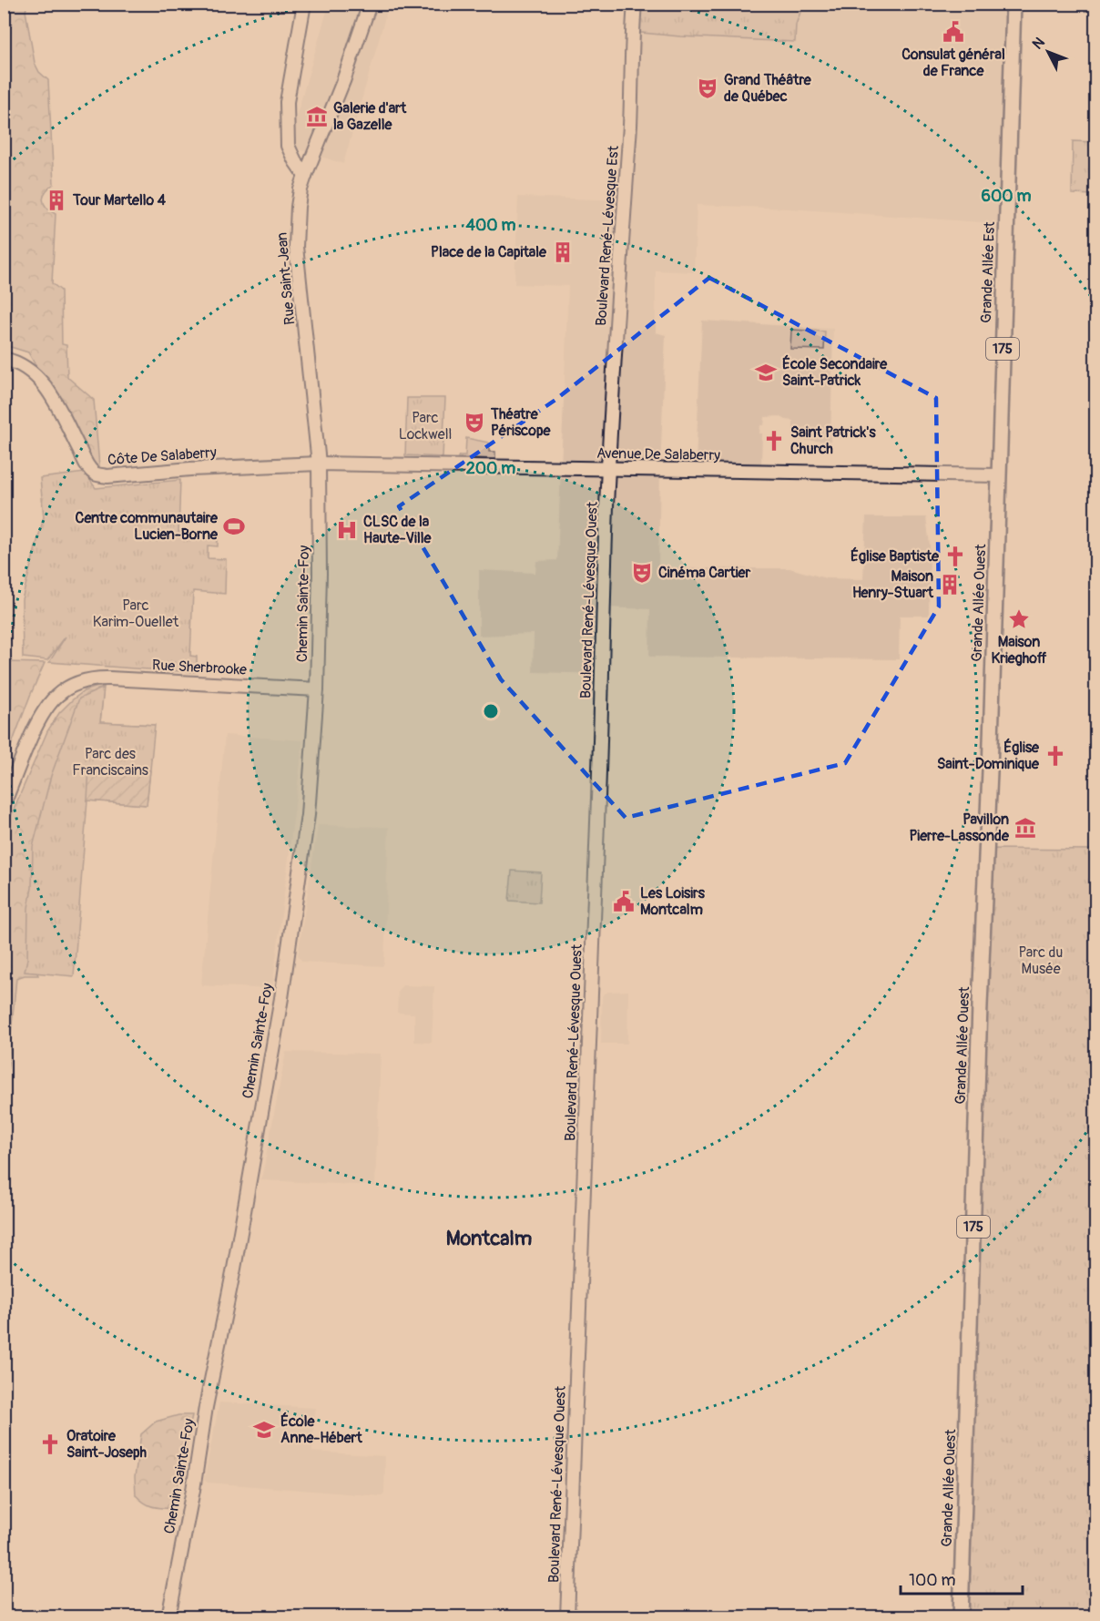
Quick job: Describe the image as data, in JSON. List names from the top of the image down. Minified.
{"streets":{"main road":["Boulevard René-Lévesque Est","Grande Allée Est","Rue Saint-Jean","175","Avenue De Salaberry","Côte De Salaberry","Boulevard René-Lévesque Ouest","Grande Allée Ouest","Chemin Sainte-Foy","Rue Sherbrooke"]},"crossings":[["Boulevard René-Lévesque Est","Avenue De Salaberry"],["Boulevard René-Lévesque Est","Boulevard René-Lévesque Ouest"],["Grande Allée Est","Avenue De Salaberry"],["Grande Allée Est","Grande Allée Ouest"],["Rue Saint-Jean","Avenue De Salaberry"],["Rue Saint-Jean","Côte De Salaberry"],["Rue Saint-Jean","Chemin Sainte-Foy"],["Avenue De Salaberry","Côte De Salaberry"],["Avenue De Salaberry","Boulevard René-Lévesque Ouest"],["Avenue De Salaberry","Grande Allée Ouest"],["Avenue De Salaberry","Chemin Sainte-Foy"],["Côte De Salaberry","Chemin Sainte-Foy"],["Chemin Sainte-Foy","Rue Sherbrooke"]],"districts":["Montcalm"],"parks":["Parc Lockwell","Parc Karim-Ouellet","Parc des Franciscains","Parc du Musée"],"places":{"public building":["Consulat général de France","Les Loisirs Montcalm"],"theatre":["Grand Théâtre de Québec","Théatre Périscope","Cinéma Cartier"],"museum":["Galerie d'art la Gazelle","Pavillon Pierre-Lassonde"],"building":["Tour Martello 4","Place de la Capitale","Maison Henry-Stuart"],"school or university":["École Secondaire Saint-Patrick","École Anne-Hébert"],"church":["Saint Patrick's Church","Église Baptiste","Église Saint-Dominique","Oratoire Saint-Joseph"],"sports":["Centre communautaire Lucien-Borne"],"hospital":["CLSC de la Haute-Ville"],"place":["Maison Krieghoff"]},"scale_bar":"100 m","north":"top left","rings":["600 m","400 m","200 m"]}
